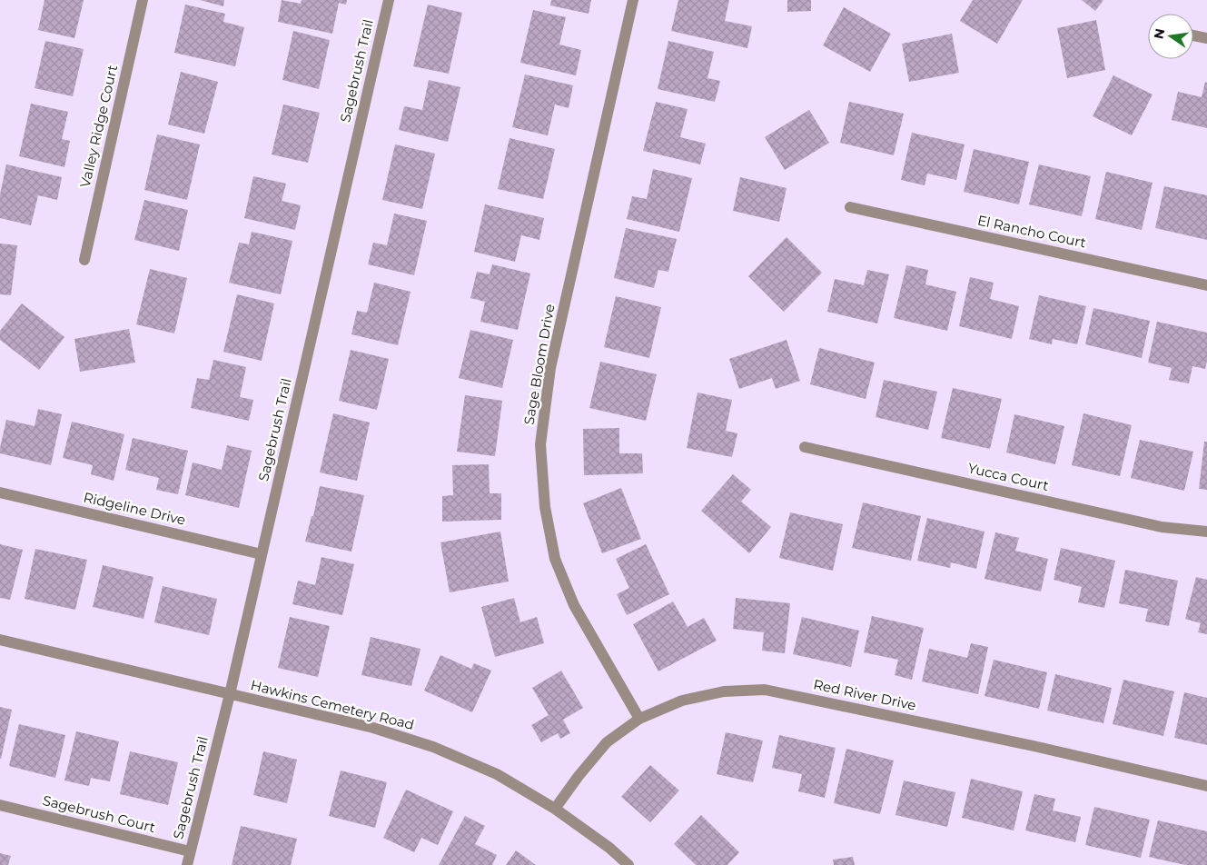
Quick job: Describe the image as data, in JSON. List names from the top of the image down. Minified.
{"streets":{"street":["Sagebrush Trail","Valley Ridge Court","El Rancho Court","Sage Bloom Drive","Yucca Court","Ridgeline Drive","Red River Drive","Hawkins Cemetery Road","Sagebrush Court"]},"crossings":[["Sagebrush Trail","Ridgeline Drive"],["Sagebrush Trail","Hawkins Cemetery Road"],["Sagebrush Trail","Sagebrush Court"],["Sage Bloom Drive","Red River Drive"],["Red River Drive","Hawkins Cemetery Road"]],"north":"left"}
